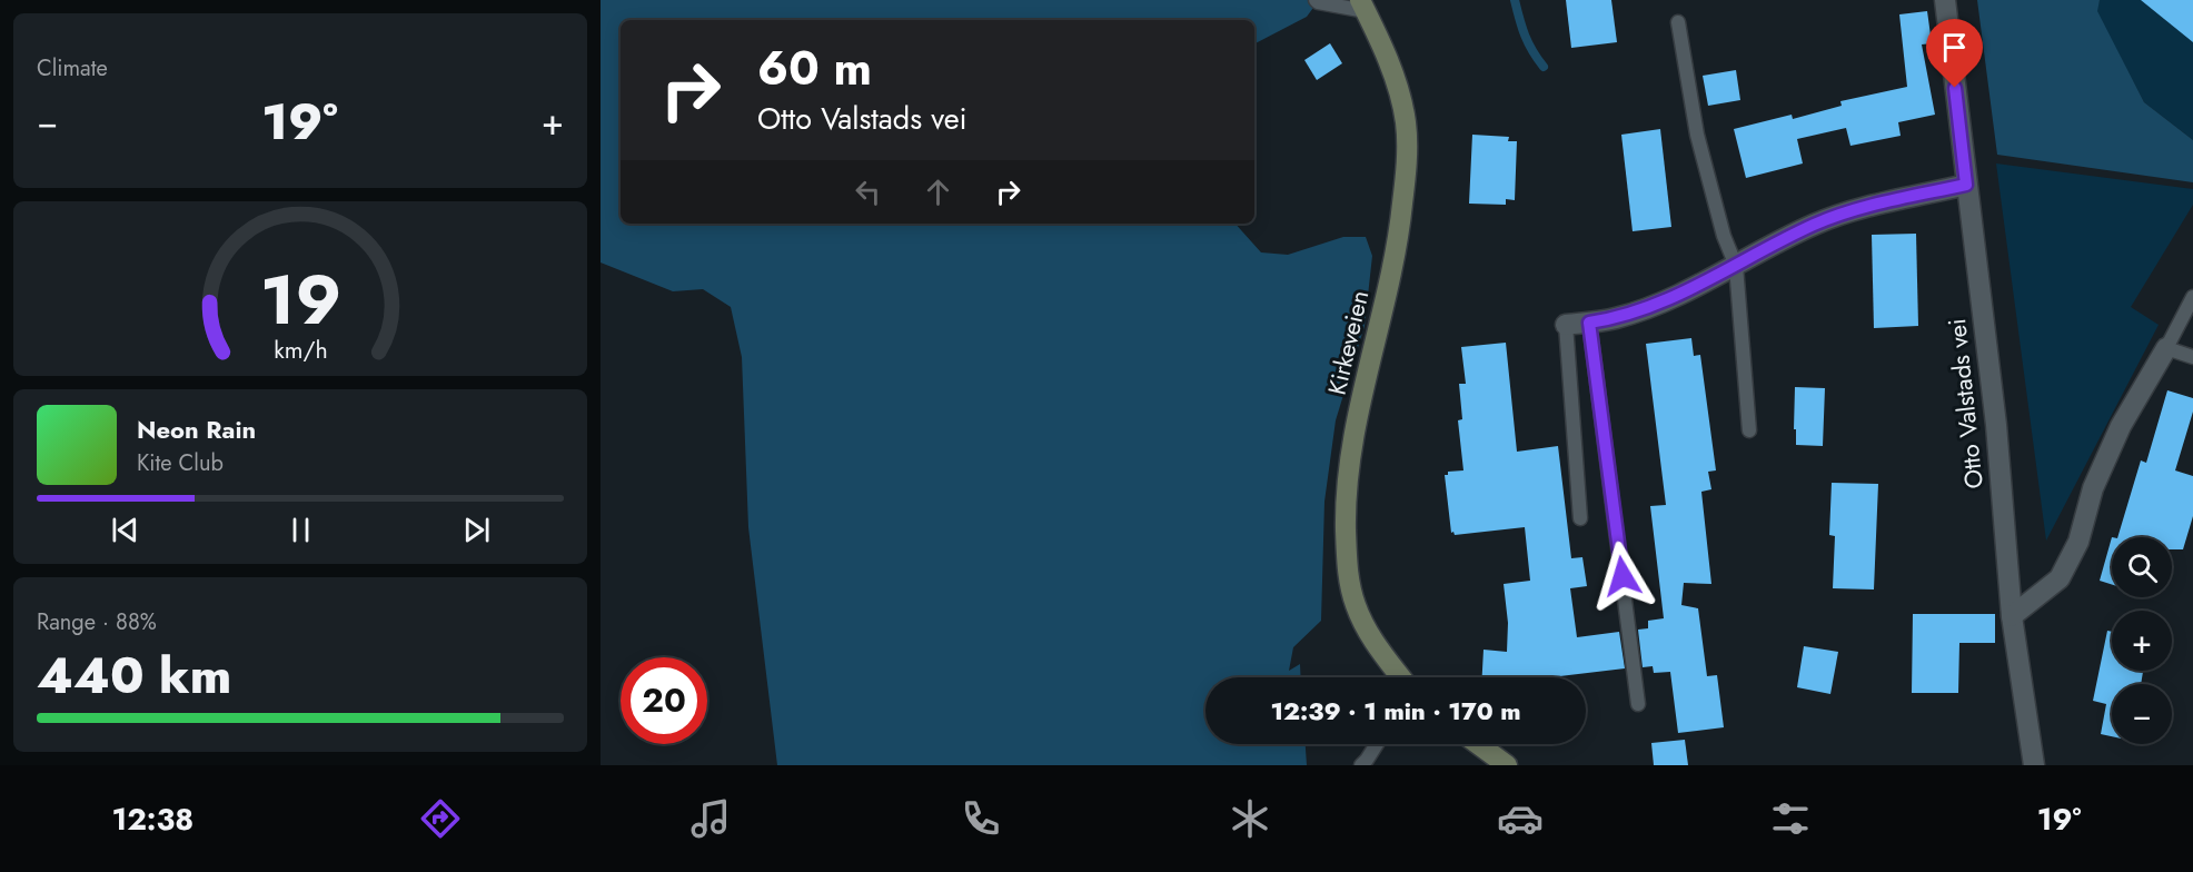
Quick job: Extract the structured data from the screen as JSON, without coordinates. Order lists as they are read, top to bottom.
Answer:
{
  "streets": {
    "main road": ["Kirkeveien"],
    "street": ["Otto Valstads vei"]
  },
  "page": {
    "tile": [
      "Climate",
      ["Range · 88%", "440 km"]
    ],
    "turn": ["60 m", "Otto Valstads vei"],
    "heat": ["−", "19°", "+"],
    "song": ["Neon Rain", "Kite Club"],
    "map_buttons": ["+", "−"],
    "limit": "20",
    "trip": "12:39 · 1 min · 170 m",
    "tabs": ["12:38", "19°"],
    "gauge": ["19", "km/h"]
  }
}
